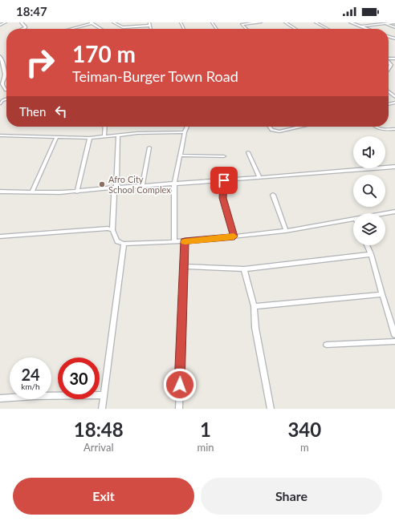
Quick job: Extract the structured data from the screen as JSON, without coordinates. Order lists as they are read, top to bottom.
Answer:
{
  "places": ["Afro City School Complex"],
  "page": {
    "status": "18:47",
    "turn": ["170 m", "Teiman-Burger Town Road"],
    "then": "Then",
    "speed": "24 km/h",
    "limit": "30",
    "eta": [
      "18:48",
      "Arrival",
      "1",
      "min",
      "340",
      "m"
    ],
    "buttons": ["Exit", "Share"]
  }
}
